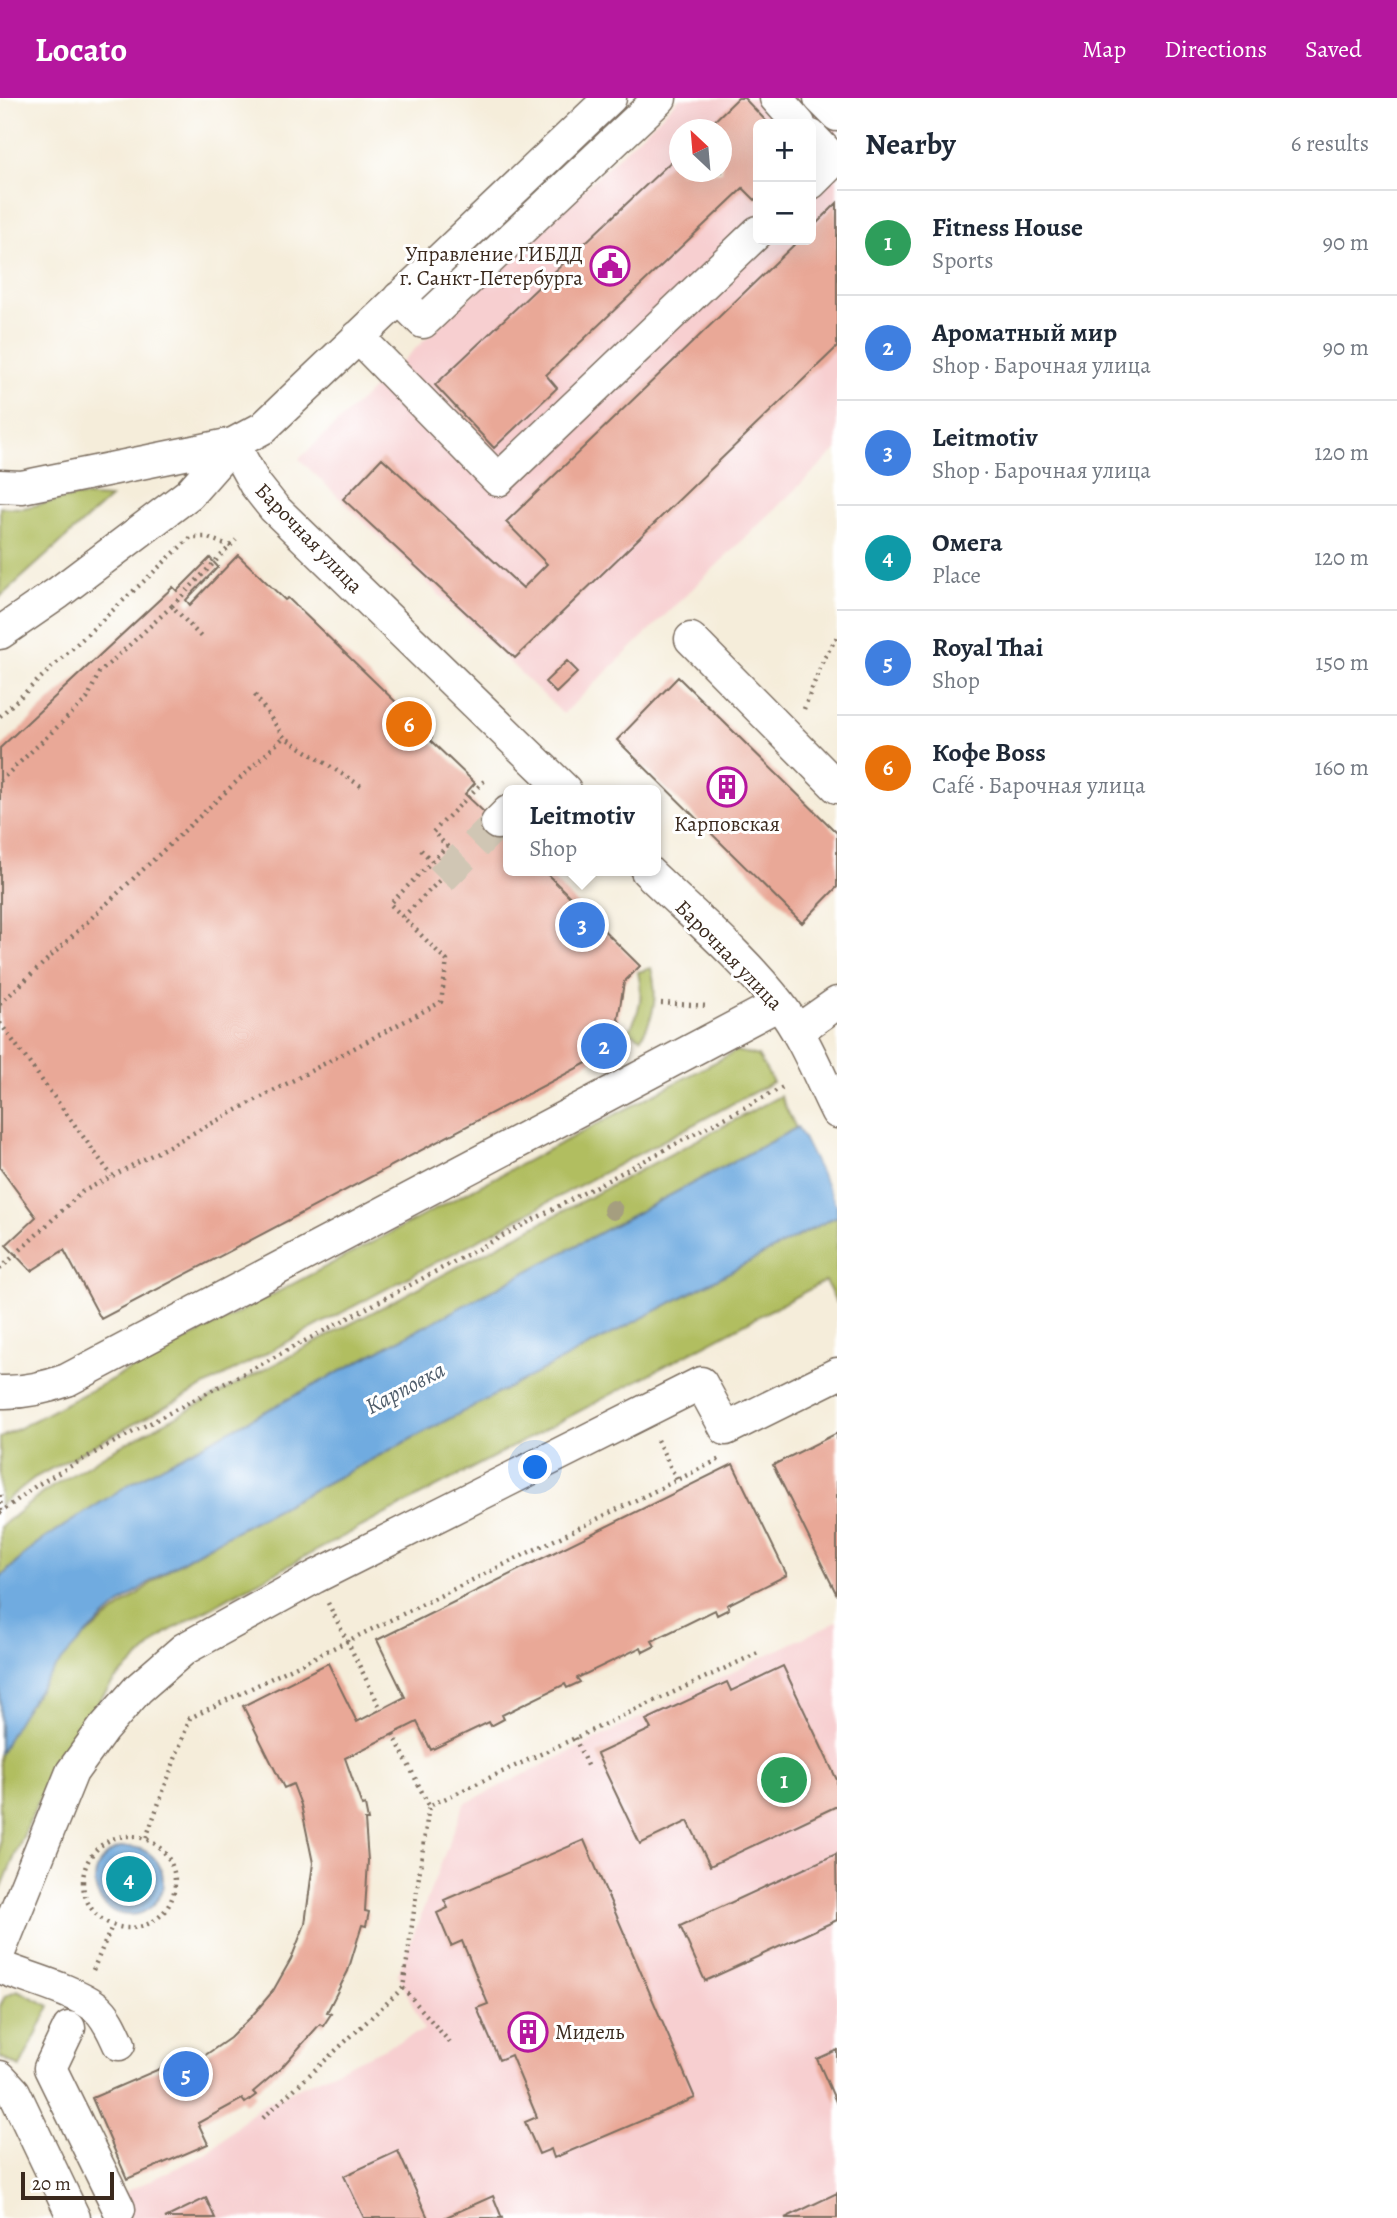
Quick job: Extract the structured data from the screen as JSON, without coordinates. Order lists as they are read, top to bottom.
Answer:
{
  "streets": {
    "street": ["Барочная улица"]
  },
  "water": ["Карповка"],
  "places": {
    "public building": ["Управление ГИБДД г. Санкт-Петербурга"],
    "building": ["Карповская", "Мидель"]
  },
  "scale_bar": "20 m",
  "north": "top left",
  "page": {
    "header": "Locato",
    "nav": ["Map", "Directions", "Saved"],
    "heading": ["Nearby", "6 results"],
    "map_buttons": ["+", "−"],
    "list": [
      {
        "mark": "1",
        "name": "Fitness House",
        "note": "Sports",
        "value": "90 m"
      },
      {
        "mark": "2",
        "name": "Ароматный мир",
        "note": "Shop · Барочная улица",
        "value": "90 m"
      },
      {
        "mark": "3",
        "name": "Leitmotiv",
        "note": "Shop · Барочная улица",
        "value": "120 m"
      },
      {
        "mark": "4",
        "name": "Омега",
        "note": "Place",
        "value": "120 m"
      },
      {
        "mark": "5",
        "name": "Royal Thai",
        "note": "Shop",
        "value": "150 m"
      },
      {
        "mark": "6",
        "name": "Кофе Boss",
        "note": "Café · Барочная улица",
        "value": "160 m"
      }
    ],
    "pins": [
      "6",
      "3",
      "2",
      "1",
      "4",
      "5"
    ],
    "popup": ["Leitmotiv", "Shop"],
    "scale": "20 m"
  }
}
